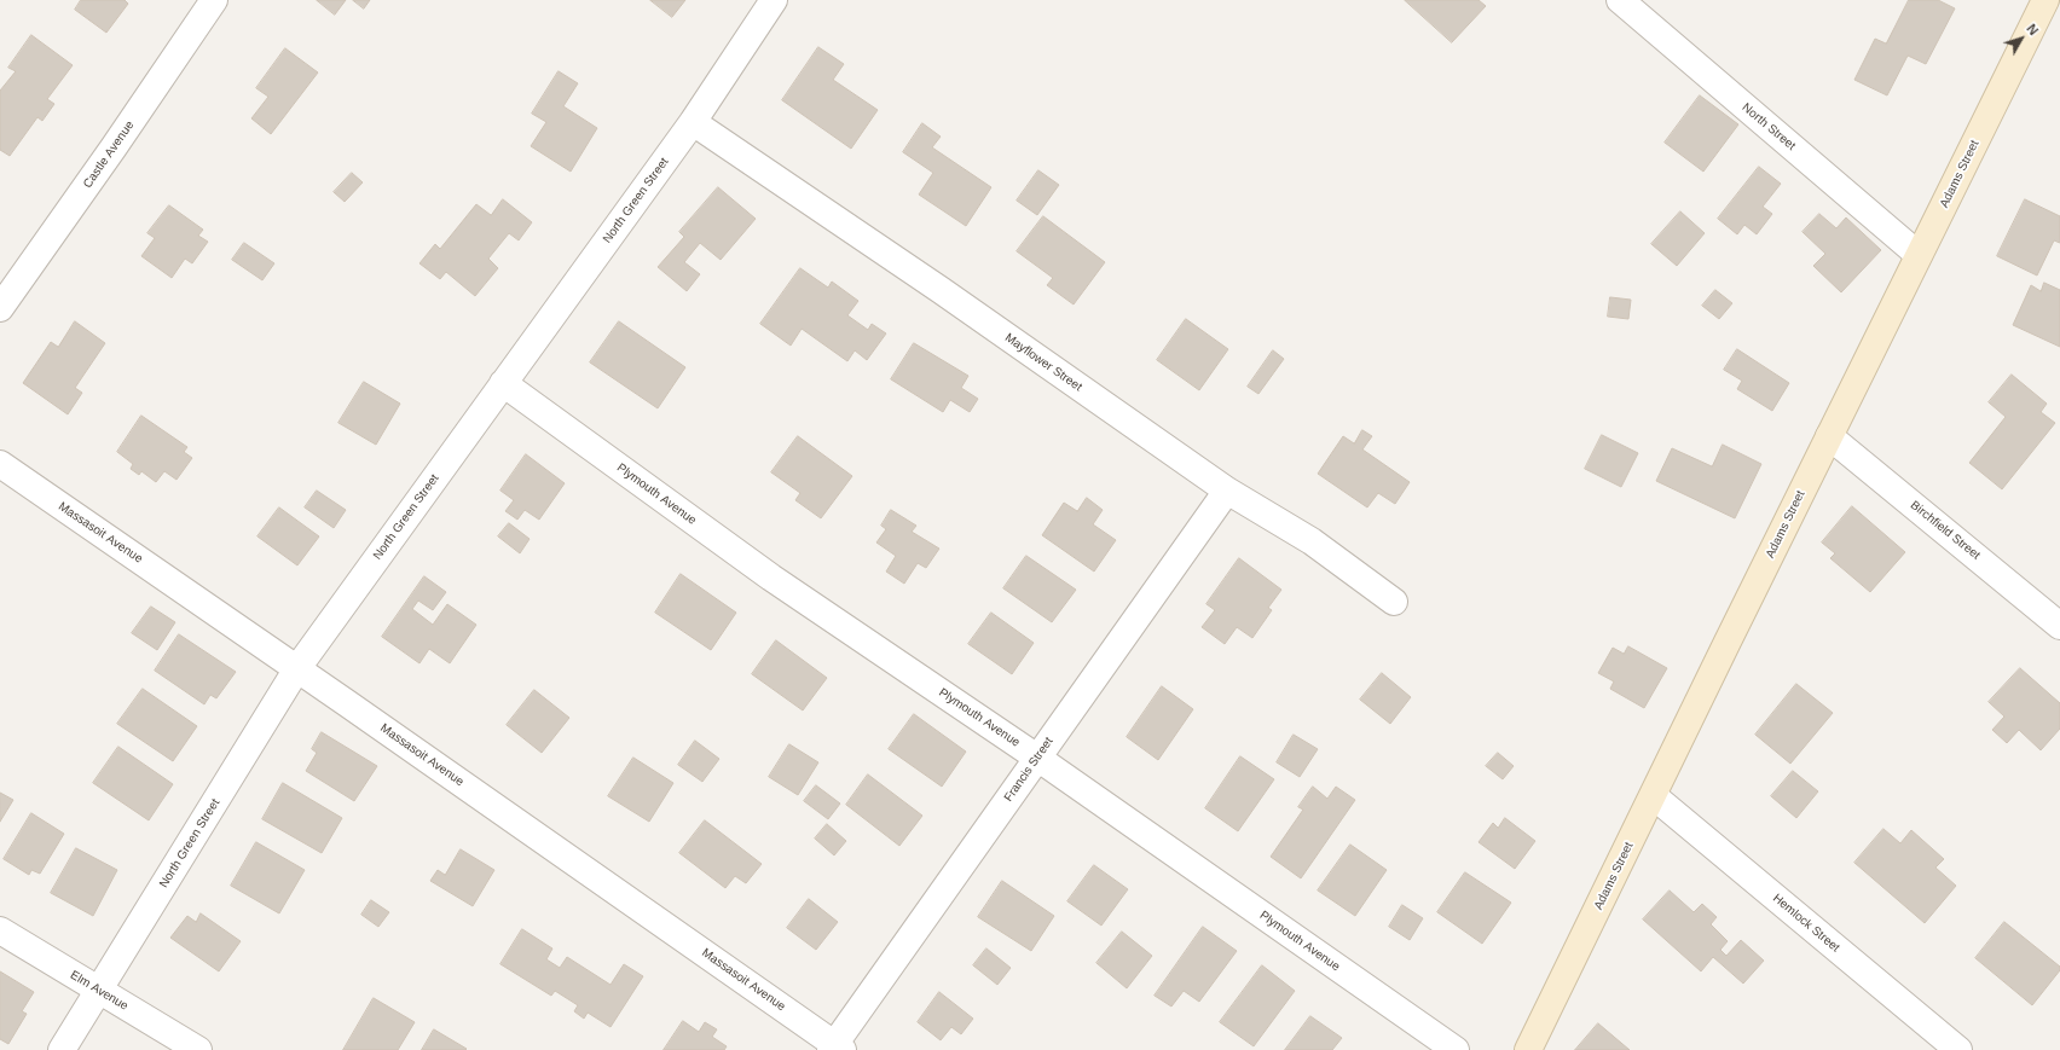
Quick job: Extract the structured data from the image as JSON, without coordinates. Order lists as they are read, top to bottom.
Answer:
{
  "streets": {
    "main road": ["Adams Street"],
    "street": [
      "North Street",
      "Castle Avenue",
      "North Green Street",
      "Mayflower Street",
      "Plymouth Avenue",
      "Birchfield Street",
      "Massasoit Avenue",
      "Francis Street",
      "Hemlock Street",
      "Elm Avenue"
    ]
  },
  "crossings": [
    ["North Street", "Adams Street"],
    ["Adams Street", "Birchfield Street"],
    ["Adams Street", "Hemlock Street"],
    ["North Green Street", "Mayflower Street"],
    ["North Green Street", "Plymouth Avenue"],
    ["North Green Street", "Massasoit Avenue"],
    ["North Green Street", "Elm Avenue"],
    ["Mayflower Street", "Francis Street"],
    ["Plymouth Avenue", "Francis Street"],
    ["Massasoit Avenue", "Francis Street"]
  ],
  "north": "top right"
}
